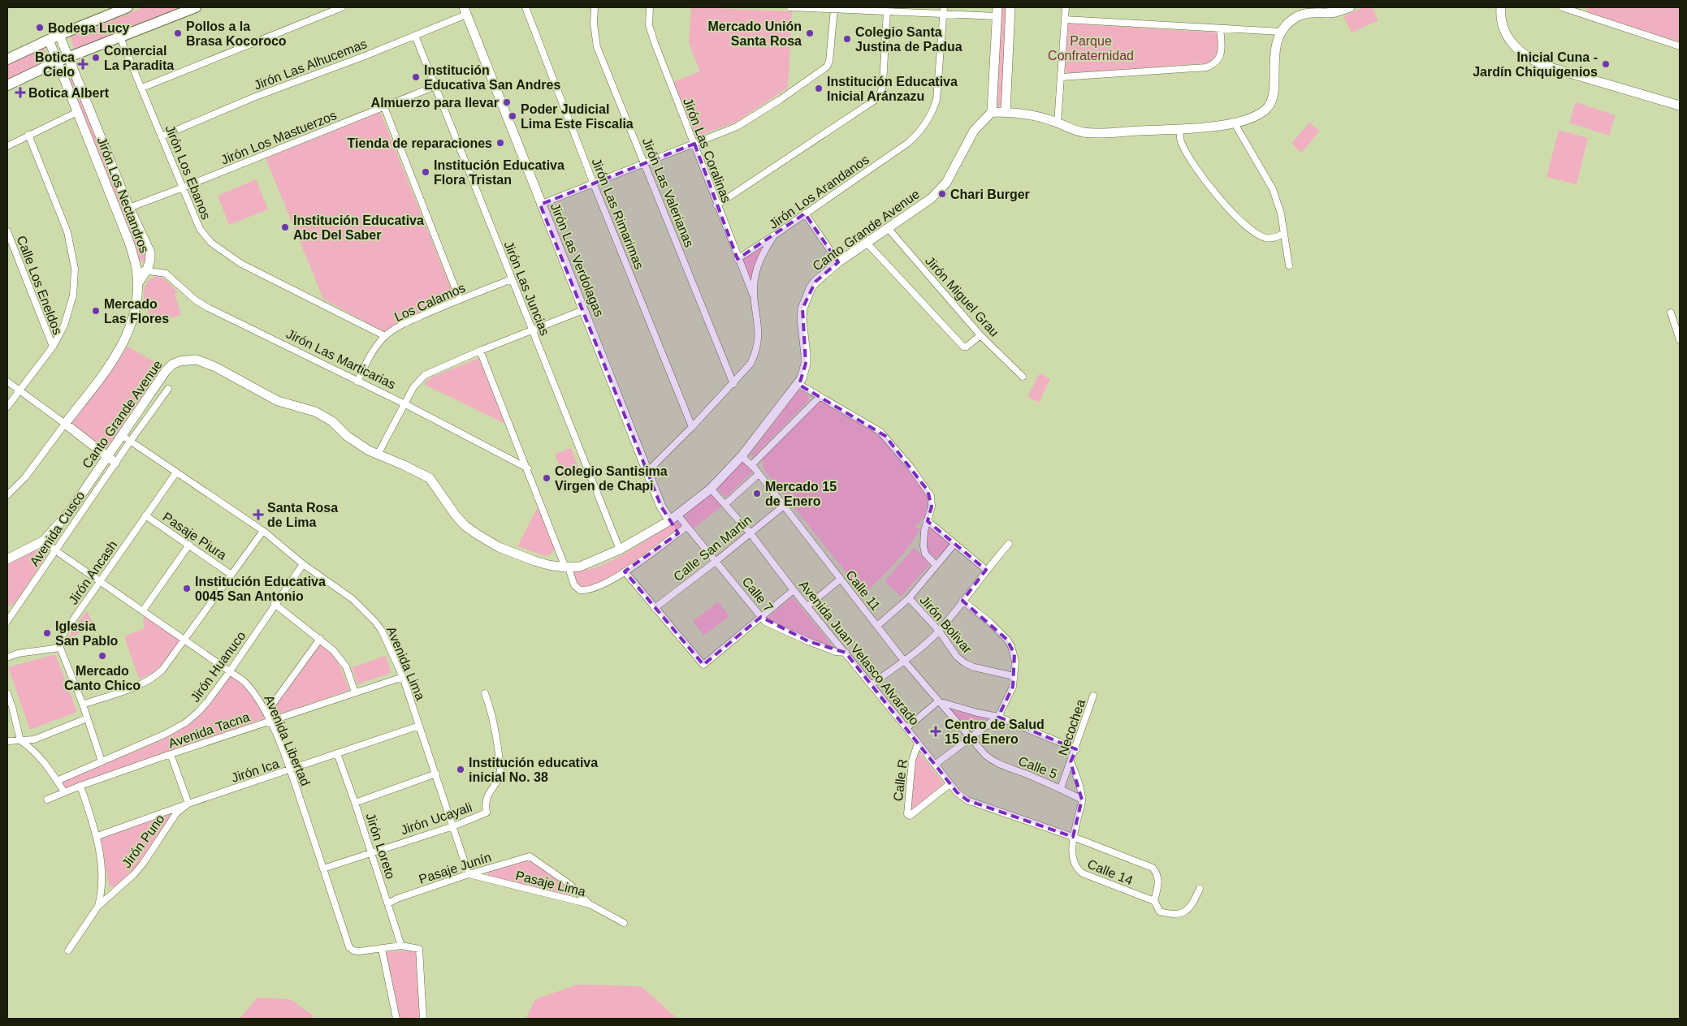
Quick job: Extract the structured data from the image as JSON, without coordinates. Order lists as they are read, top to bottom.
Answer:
{
  "streets": {
    "street": [
      "Jirón Las Alhucemas",
      "Jirón Los Mastuerzos",
      "Jirón Las Coralinas",
      "Jirón Los Ebanos",
      "Jirón Los Arandanos",
      "Jirón Las Valerianas",
      "Jirón Los Nectandros",
      "Jirón Las Rimarimas",
      "Canto Grande Avenue",
      "Jirón Las Verdolagas",
      "Calle Los Eneldos",
      "Jirón Las Juncias",
      "Jirón Miguel Grau",
      "Los Calamos",
      "Jirón Las Marticarias",
      "Avenida Cusco",
      "Pasaje Piura",
      "Calle San Martin",
      "Jirón Ancash",
      "Calle 11",
      "Calle 7",
      "Jirón Bolivar",
      "Avenida Juan Velasco Alvarado",
      "Avenida Lima",
      "Jirón Huanuco",
      "Necochea",
      "Avenida Tacna",
      "Avenida Libertad",
      "Calle 5",
      "Jirón Ica",
      "Calle R",
      "Jirón Ucayali",
      "Jirón Puno",
      "Jirón Loreto",
      "Pasaje Junín",
      "Calle 14",
      "Pasaje Lima"
    ]
  },
  "crossings": [
    ["Jirón Las Alhucemas", "Jirón Los Ebanos"],
    ["Jirón Las Alhucemas", "Jirón Las Verdolagas"],
    ["Jirón Las Alhucemas", "Jirón Las Juncias"],
    ["Jirón Los Mastuerzos", "Jirón Los Ebanos"],
    ["Jirón Los Mastuerzos", "Jirón Las Juncias"],
    ["Jirón Las Coralinas", "Jirón Los Arandanos"],
    ["Jirón Los Ebanos", "Los Calamos"],
    ["Jirón Los Arandanos", "Jirón Las Valerianas"],
    ["Jirón Los Arandanos", "Jirón Las Rimarimas"],
    ["Jirón Los Arandanos", "Jirón Las Verdolagas"],
    ["Jirón Los Nectandros", "Jirón Las Marticarias"],
    ["Canto Grande Avenue", "Jirón Las Verdolagas"],
    ["Canto Grande Avenue", "Jirón Las Juncias"],
    ["Canto Grande Avenue", "Jirón Miguel Grau"],
    ["Canto Grande Avenue", "Avenida Cusco"],
    ["Canto Grande Avenue", "Calle 11"],
    ["Canto Grande Avenue", "Calle 7"],
    ["Canto Grande Avenue", "Avenida Juan Velasco Alvarado"],
    ["Canto Grande Avenue", "Avenida Lima"],
    ["Canto Grande Avenue", "Avenida Libertad"],
    ["Jirón Las Verdolagas", "Calle 7"],
    ["Jirón Las Juncias", "Los Calamos"],
    ["Los Calamos", "Jirón Las Marticarias"],
    ["Avenida Cusco", "Avenida Lima"],
    ["Avenida Cusco", "Avenida Libertad"],
    ["Pasaje Piura", "Jirón Ancash"],
    ["Calle San Martin", "Calle 11"],
    ["Calle San Martin", "Calle 7"],
    ["Calle San Martin", "Avenida Juan Velasco Alvarado"],
    ["Jirón Ancash", "Avenida Lima"],
    ["Jirón Ancash", "Avenida Libertad"],
    ["Calle 11", "Calle 5"],
    ["Calle 7", "Avenida Juan Velasco Alvarado"],
    ["Avenida Juan Velasco Alvarado", "Calle R"],
    ["Avenida Juan Velasco Alvarado", "Calle 14"],
    ["Avenida Lima", "Jirón Huanuco"],
    ["Avenida Lima", "Avenida Tacna"],
    ["Avenida Lima", "Jirón Ica"],
    ["Avenida Lima", "Jirón Ucayali"],
    ["Avenida Lima", "Pasaje Junín"],
    ["Avenida Lima", "Pasaje Lima"],
    ["Jirón Huanuco", "Avenida Libertad"],
    ["Necochea", "Calle 5"],
    ["Necochea", "Calle 14"],
    ["Avenida Tacna", "Avenida Libertad"],
    ["Avenida Libertad", "Jirón Ica"],
    ["Avenida Libertad", "Jirón Ucayali"],
    ["Calle 5", "Calle 14"],
    ["Jirón Ica", "Jirón Puno"],
    ["Jirón Ica", "Jirón Loreto"],
    ["Jirón Ucayali", "Jirón Loreto"],
    ["Jirón Loreto", "Pasaje Junín"],
    ["Pasaje Junín", "Pasaje Lima"]
  ],
  "parks": ["Parque Confraternidad"],
  "places": {
    "other": [
      "Bodega Lucy",
      "Pollos a la Brasa Kocoroco",
      "Mercado Unión Santa Rosa",
      "Colegio Santa Justina de Padua",
      "Comercial La Paradita",
      "Inicial Cuna - Jardín Chiquigenios",
      "Institución Educativa San Andres",
      "Institución Educativa Inicial Aránzazu",
      "Almuerzo para llevar",
      "Poder Judicial Lima Este Fiscalia",
      "Tienda de reparaciones",
      "Institución Educativa Flora Tristan",
      "Chari Burger",
      "Institución Educativa Abc Del Saber",
      "Mercado Las Flores",
      "Colegio Santisima Virgen de Chapi",
      "Mercado 15 de Enero",
      "Institución Educativa 0045 San Antonio",
      "Iglesia San Pablo",
      "Mercado Canto Chico",
      "Institución educativa inicial No. 38"
    ],
    "health": [
      "Botica Cielo",
      "Botica Albert",
      "Santa Rosa de Lima",
      "Centro de Salud 15 de Enero"
    ]
  }
}
